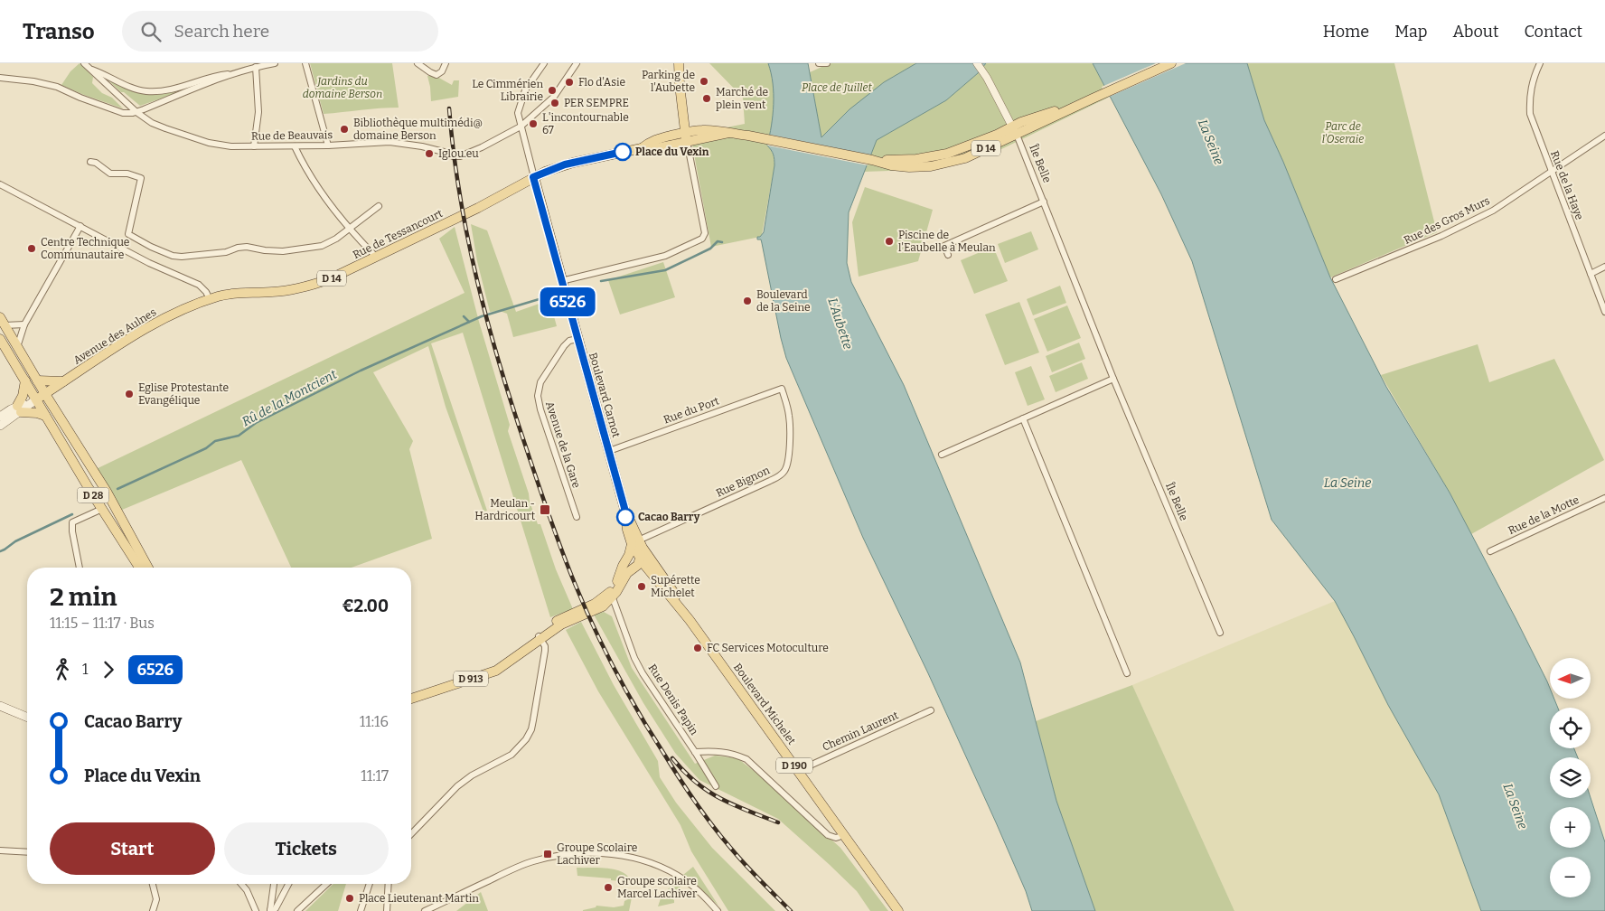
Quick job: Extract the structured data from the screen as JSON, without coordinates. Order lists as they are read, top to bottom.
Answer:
{
  "streets": {
    "main road": [
      "D 14",
      "Rue de Tessancourt",
      "Avenue des Aulnes",
      "Boulevard Carnot",
      "D 28",
      "D 913",
      "Boulevard Michelet",
      "D 190"
    ],
    "street": [
      "Rue de Beauvais",
      "Île Belle",
      "Rue de la Haye",
      "Rue des Gros Murs",
      "Rue du Port",
      "Avenue de la Gare",
      "Rue Bignon",
      "Rue de la Motte",
      "Rue Denis Papin",
      "Chemin Laurent"
    ]
  },
  "crossings": [
    ["Rue de Beauvais", "D 190"],
    ["D 14", "Île Belle"],
    ["D 14", "Rue de Tessancourt"],
    ["D 14", "D 190"],
    ["Rue de la Haye", "Rue des Gros Murs"],
    ["Rue de Tessancourt", "Avenue des Aulnes"],
    ["Rue de Tessancourt", "D 190"],
    ["Avenue des Aulnes", "D 28"],
    ["Boulevard Carnot", "Rue du Port"],
    ["Boulevard Carnot", "Avenue de la Gare"],
    ["Boulevard Carnot", "Rue Bignon"],
    ["Boulevard Carnot", "D 913"],
    ["Boulevard Carnot", "Boulevard Michelet"],
    ["Boulevard Carnot", "D 190"],
    ["Rue du Port", "Rue Bignon"],
    ["Rue Bignon", "D 913"],
    ["Rue Bignon", "Boulevard Michelet"],
    ["D 913", "Rue Denis Papin"],
    ["D 913", "Boulevard Michelet"],
    ["Rue Denis Papin", "Boulevard Michelet"],
    ["Boulevard Michelet", "Chemin Laurent"]
  ],
  "water": ["La Seine", "L'Aubette", "Rû de la Montcient"],
  "parks": ["Jardins du domaine Berson", "Place de Juillet", "Parc de l'Oseraie"],
  "places": {
    "other": [
      "Parking de l'Aubette",
      "Flo d'Asie",
      "Le Cimmérien Librairie",
      "Marché de plein vent",
      "PER SEMPRE",
      "L'incontournable 67",
      "Bibliothèque multimédi@ domaine Berson",
      "Place du Vexin",
      "Iglou.eu",
      "Piscine de l'Eaubelle à Meulan",
      "Centre Technique Communautaire",
      "Boulevard de la Seine",
      "Eglise Protestante Evangélique",
      "Cacao Barry",
      "Supérette Michelet",
      "FC Services Motoculture",
      "Groupe scolaire Marcel Lachiver",
      "Place Lieutenant Martin"
    ],
    "transit": ["Meulan - Hardricourt", "Groupe Scolaire Lachiver"]
  },
  "lines": ["bus line 6526"],
  "north": "left",
  "page": {
    "header": "Transo",
    "search": "Search here",
    "nav": [
      "Home",
      "Map",
      "About",
      "Contact"
    ],
    "on_map": "6526",
    "heading": ["2 min", "11:15 – 11:17 · Bus", "€2.00"],
    "legs": ["1", "6526"],
    "map_buttons": ["+", "−"],
    "list": [
      {
        "name": "Cacao Barry",
        "value": "11:16"
      },
      {
        "name": "Place du Vexin",
        "value": "11:17"
      }
    ],
    "buttons": ["Start", "Tickets"]
  }
}
